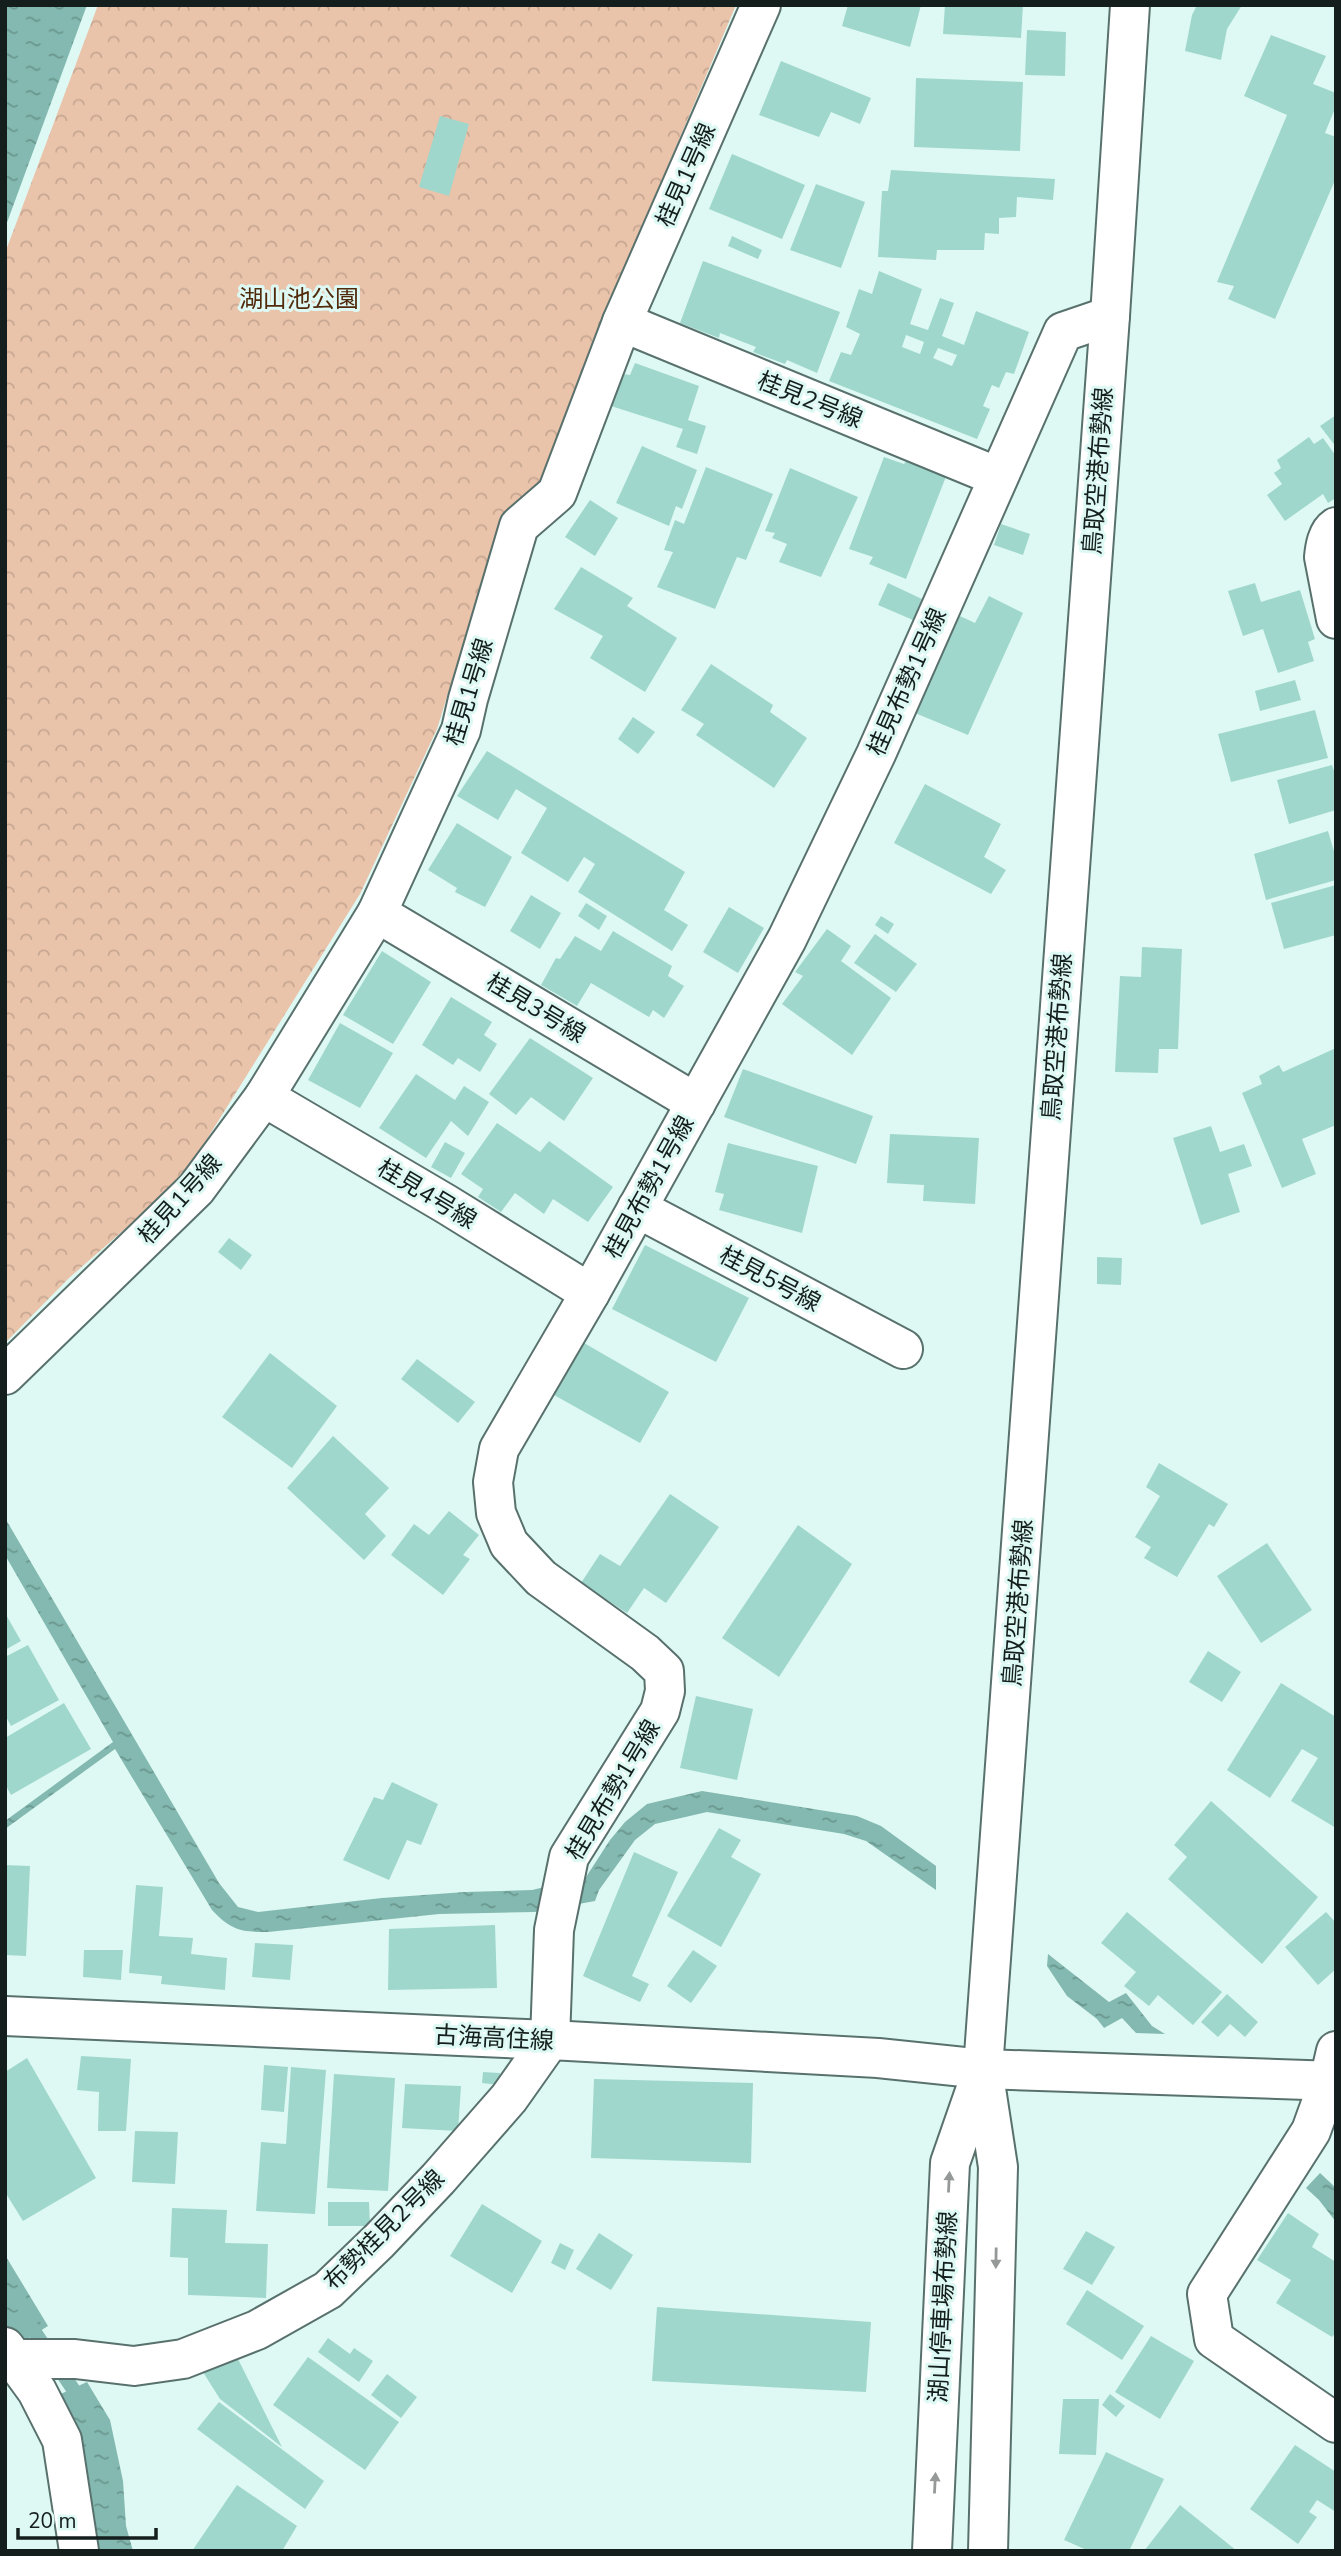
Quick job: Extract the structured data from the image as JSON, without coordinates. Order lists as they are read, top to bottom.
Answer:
{
  "streets": {
    "street": [
      "桂見1号線",
      "桂見2号線",
      "鳥取空港布勢線",
      "桂見布勢1号線",
      "桂見3号線",
      "桂見4号線",
      "桂見5号線",
      "古海高住線",
      "布勢桂見2号線",
      "湖山停車場布勢線"
    ]
  },
  "crossings": [
    ["桂見1号線", "桂見2号線"],
    ["桂見1号線", "桂見3号線"],
    ["桂見1号線", "桂見4号線"],
    ["桂見2号線", "桂見布勢1号線"],
    ["鳥取空港布勢線", "桂見布勢1号線"],
    ["鳥取空港布勢線", "古海高住線"],
    ["鳥取空港布勢線", "湖山停車場布勢線"],
    ["桂見布勢1号線", "桂見3号線"],
    ["桂見布勢1号線", "桂見4号線"],
    ["桂見布勢1号線", "桂見5号線"],
    ["桂見布勢1号線", "古海高住線"],
    ["桂見布勢1号線", "布勢桂見2号線"],
    ["古海高住線", "布勢桂見2号線"],
    ["古海高住線", "湖山停車場布勢線"]
  ],
  "parks": ["湖山池公園"],
  "scale_bar": "20 m"
}
